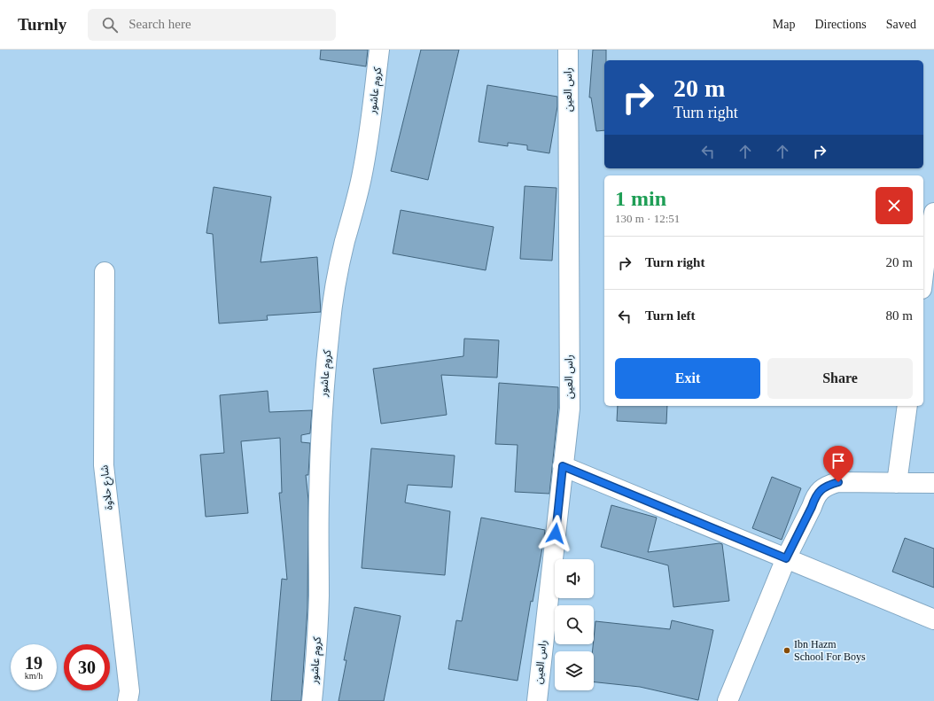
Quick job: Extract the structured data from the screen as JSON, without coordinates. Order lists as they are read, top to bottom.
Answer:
{
  "streets": {
    "street": ["راس العين", "كروم عاشور", "شارع حلاوة"]
  },
  "places": ["Ibn Hazm School For Boys"],
  "page": {
    "header": "Turnly",
    "search": "Search here",
    "nav": ["Map", "Directions", "Saved"],
    "turn": ["20 m", "Turn right"],
    "heading": ["1 min", "130 m · 12:51"],
    "list": [
      {
        "name": "Turn right",
        "value": "20 m"
      },
      {
        "name": "Turn left",
        "value": "80 m"
      }
    ],
    "buttons": ["Exit", "Share"],
    "speed": "19 km/h",
    "limit": "30"
  }
}
